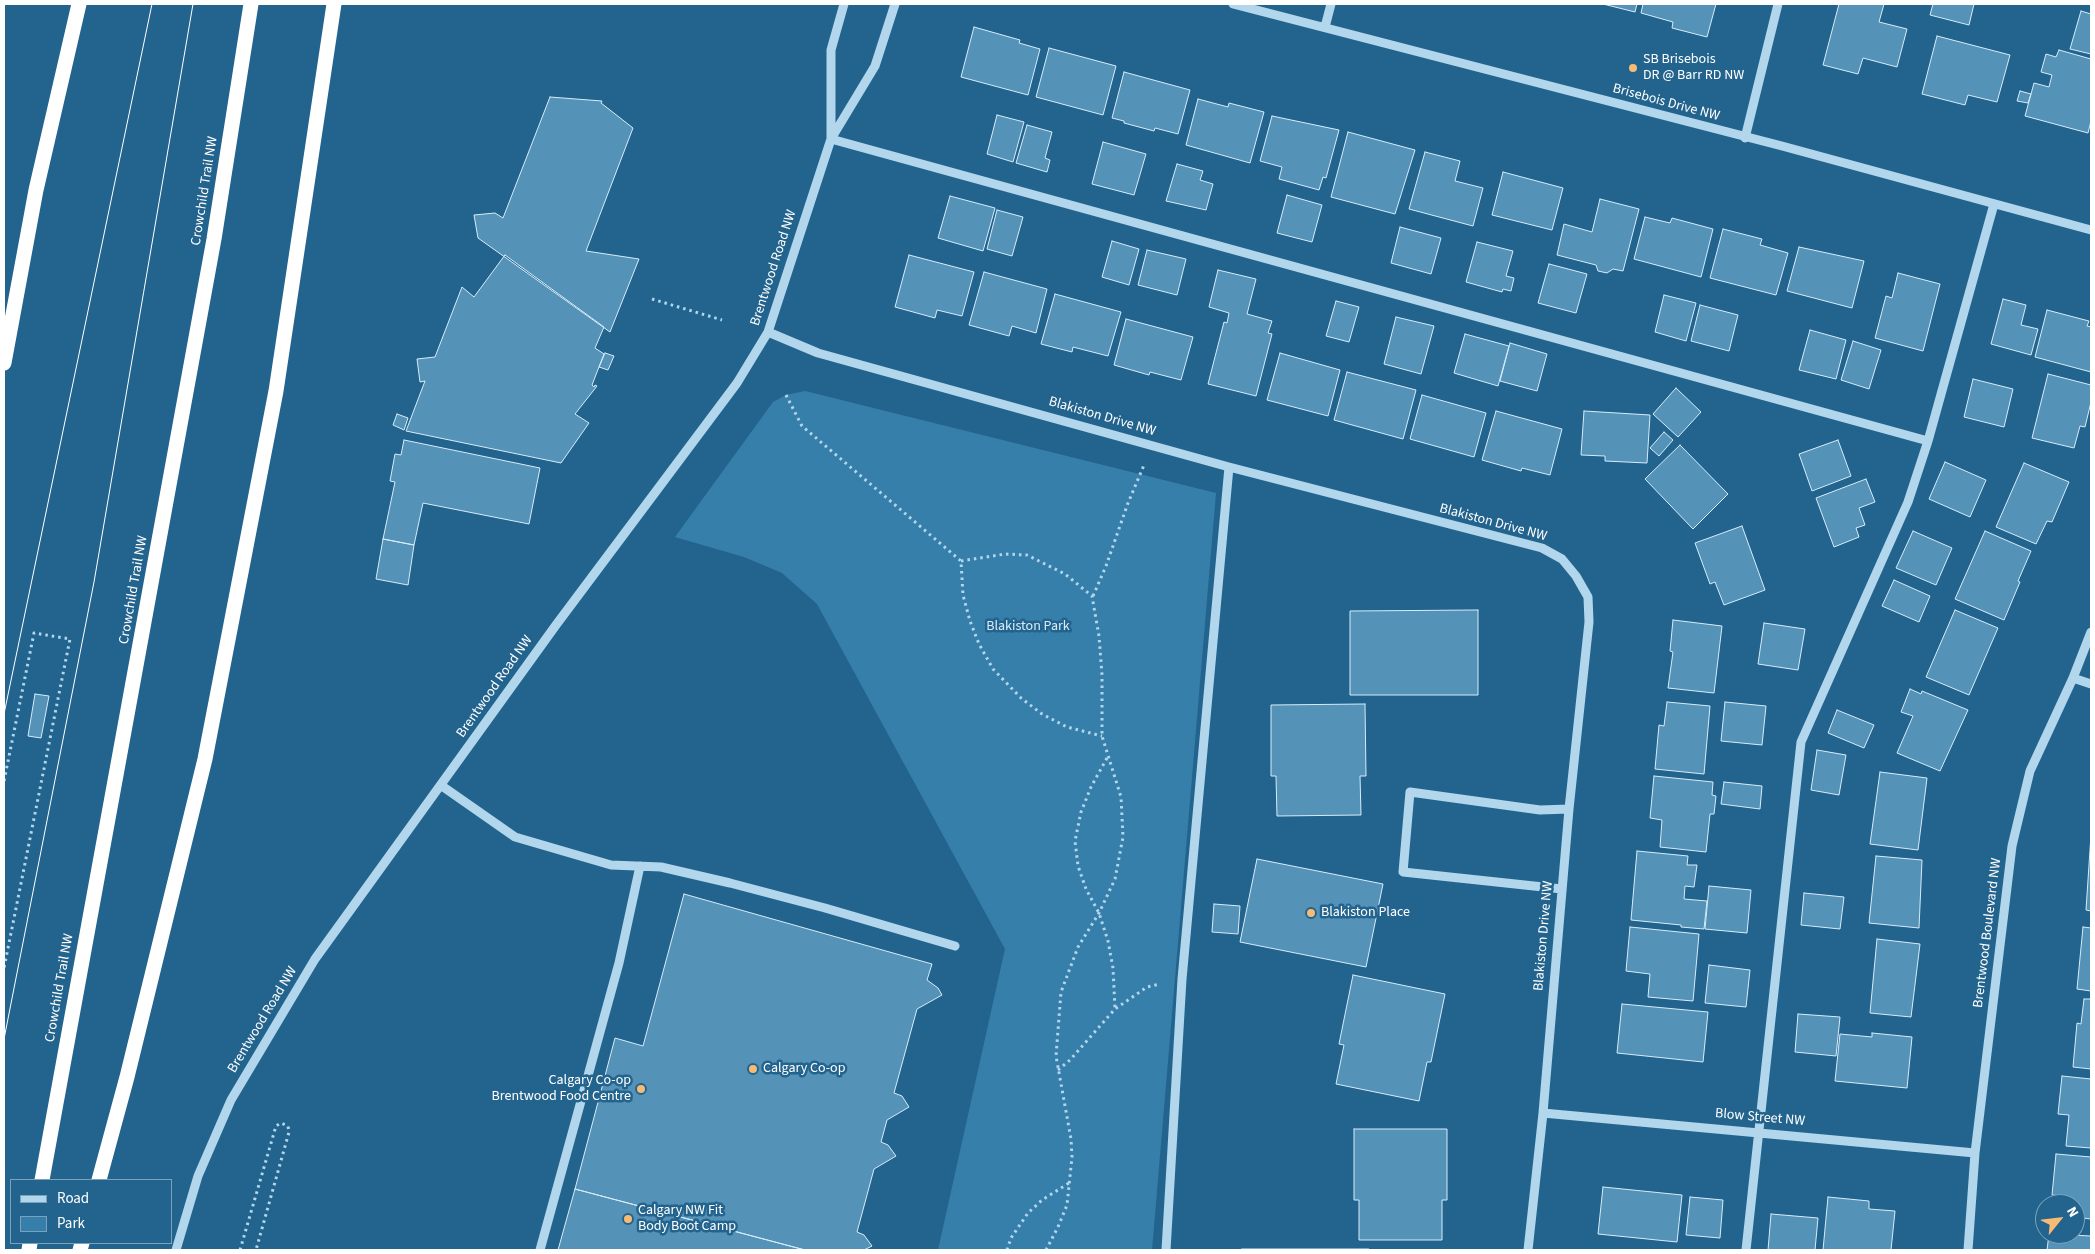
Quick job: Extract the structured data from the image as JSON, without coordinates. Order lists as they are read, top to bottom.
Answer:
{
  "streets": {
    "highway": ["Crowchild Trail NW"],
    "street": [
      "Brisebois Drive NW",
      "Brentwood Road NW",
      "Blakiston Drive NW",
      "Brentwood Boulevard NW",
      "Blow Street NW"
    ]
  },
  "crossings": [
    ["Brentwood Road NW", "Blakiston Drive NW"],
    ["Blakiston Drive NW", "Blow Street NW"],
    ["Brentwood Boulevard NW", "Blow Street NW"]
  ],
  "parks": ["Blakiston Park"],
  "places": [
    "SB Brisebois DR @ Barr RD NW",
    "Blakiston Place",
    "Calgary Co-op",
    "Calgary Co-op Brentwood Food Centre",
    "Calgary NW Fit Body Boot Camp"
  ],
  "legend": ["Road", "Park"],
  "north": "top right"
}
